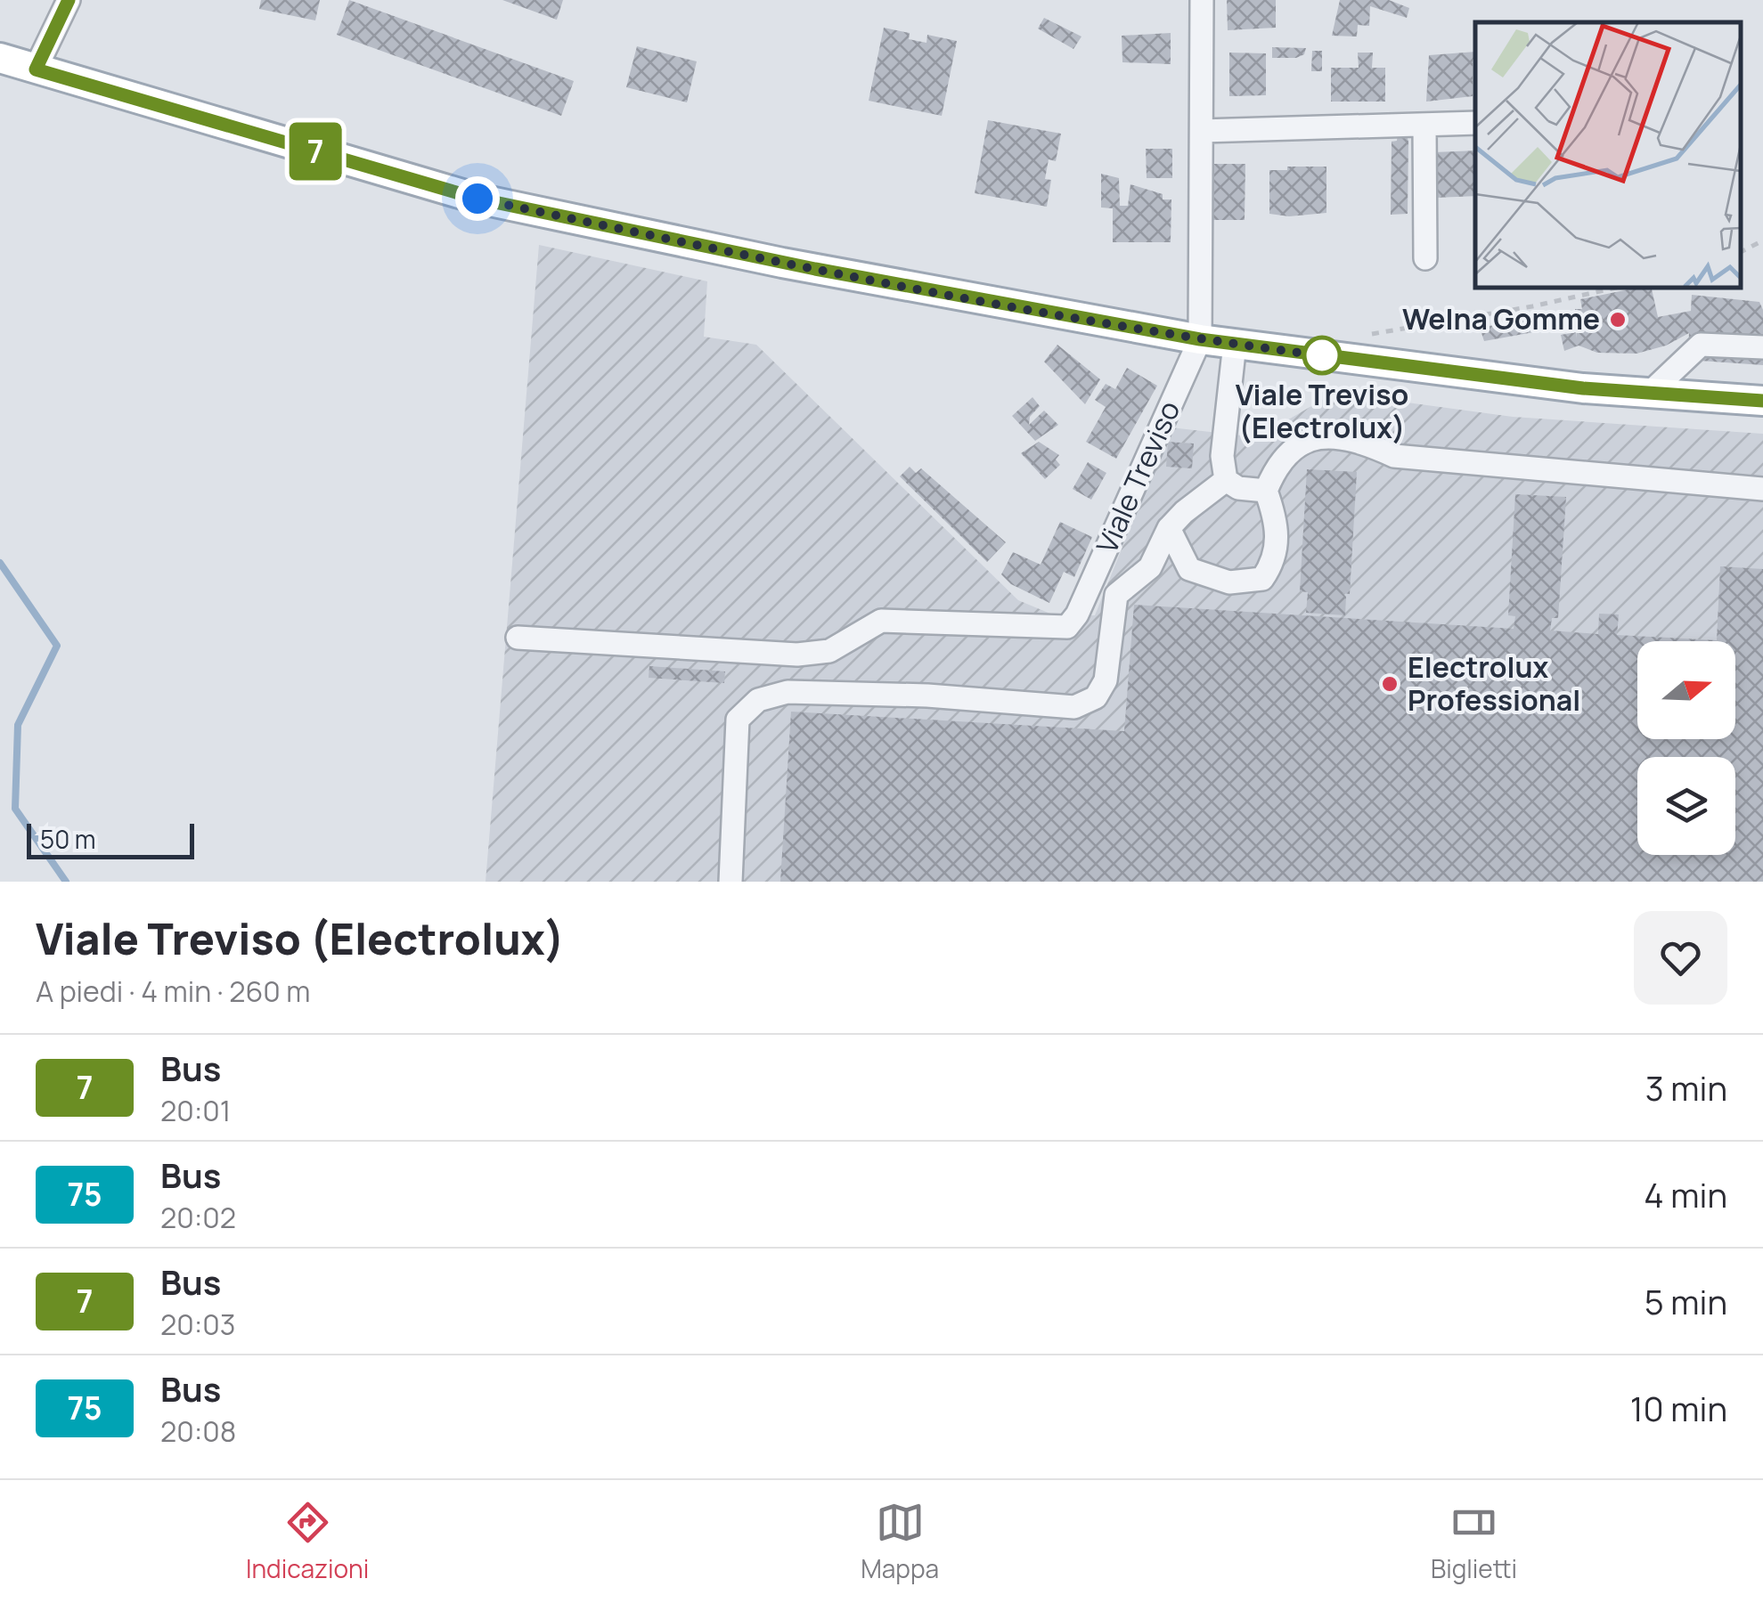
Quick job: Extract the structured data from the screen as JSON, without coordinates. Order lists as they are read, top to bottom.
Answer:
{
  "streets": {
    "street": ["Viale Treviso"]
  },
  "places": ["Welna Gomme", "Viale Treviso (Electrolux)", "Electrolux Professional"],
  "lines": ["bus line 7"],
  "scale_bar": "50 m",
  "north": "right",
  "page": {
    "on_map": "7",
    "scale": "50 m",
    "heading": ["Viale Treviso (Electrolux)", "A piedi · 4 min · 260 m"],
    "list": [
      {
        "mark": "7",
        "name": "Bus",
        "note": "20:01",
        "value": "3 min"
      },
      {
        "mark": "75",
        "name": "Bus",
        "note": "20:02",
        "value": "4 min"
      },
      {
        "mark": "7",
        "name": "Bus",
        "note": "20:03",
        "value": "5 min"
      },
      {
        "mark": "75",
        "name": "Bus",
        "note": "20:08",
        "value": "10 min"
      }
    ],
    "tabs": ["Indicazioni", "Mappa", "Biglietti"]
  }
}
